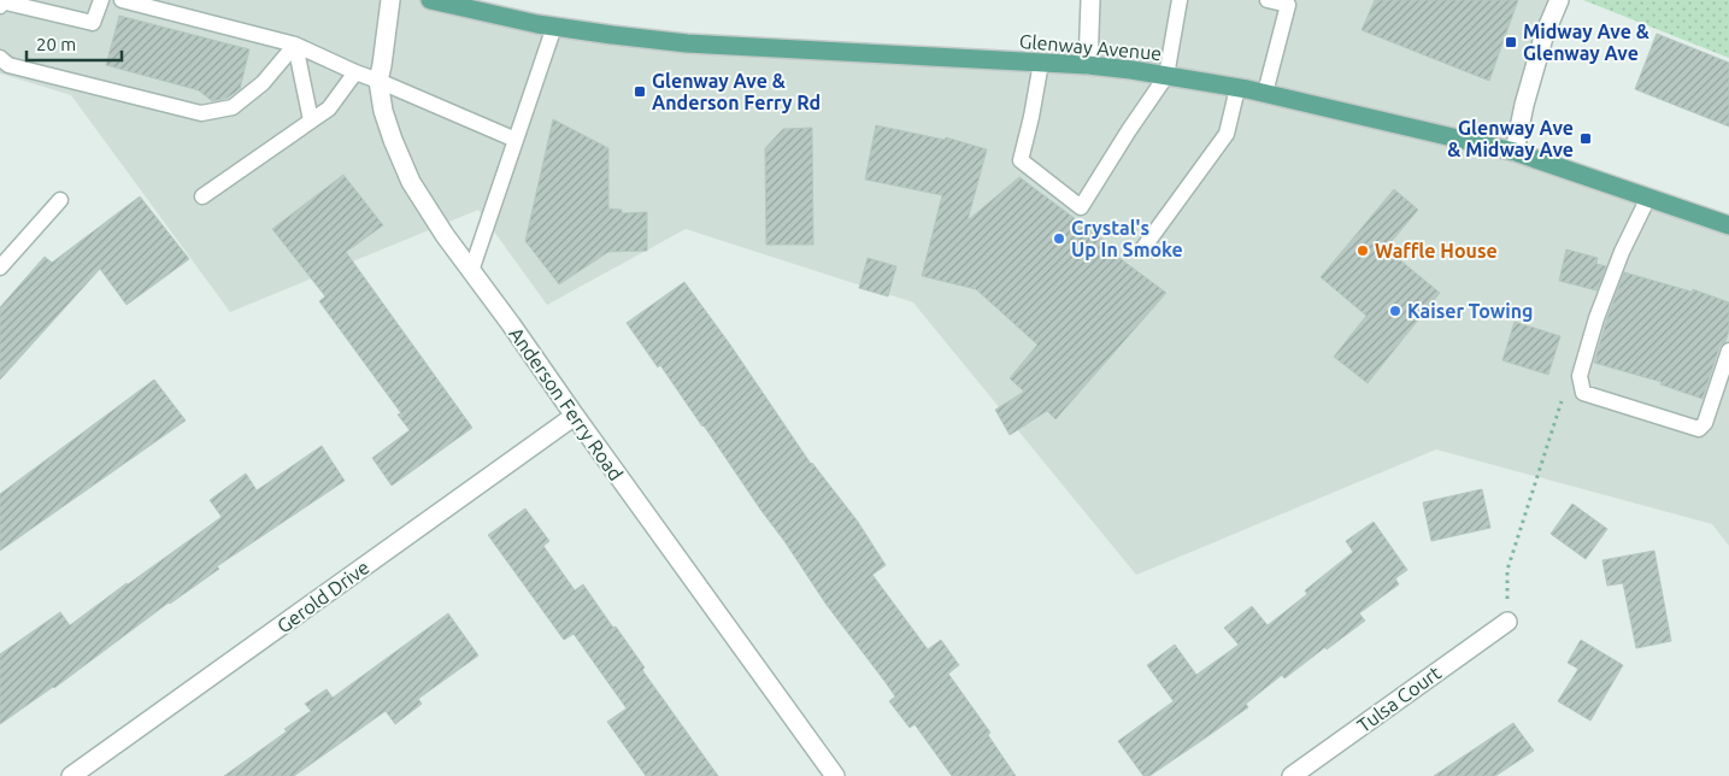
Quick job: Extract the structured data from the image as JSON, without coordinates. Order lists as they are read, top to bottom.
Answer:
{
  "streets": {
    "main road": ["Glenway Avenue"],
    "street": ["Anderson Ferry Road", "Gerold Drive", "Tulsa Court"]
  },
  "crossings": [
    ["Anderson Ferry Road", "Gerold Drive"]
  ],
  "places": {
    "transit": ["Midway Ave & Glenway Ave", "Glenway Ave & Anderson Ferry Rd", "Glenway Ave & Midway Ave"],
    "other": ["Crystal's Up In Smoke", "Waffle House", "Kaiser Towing"]
  },
  "scale_bar": "20 m"
}
